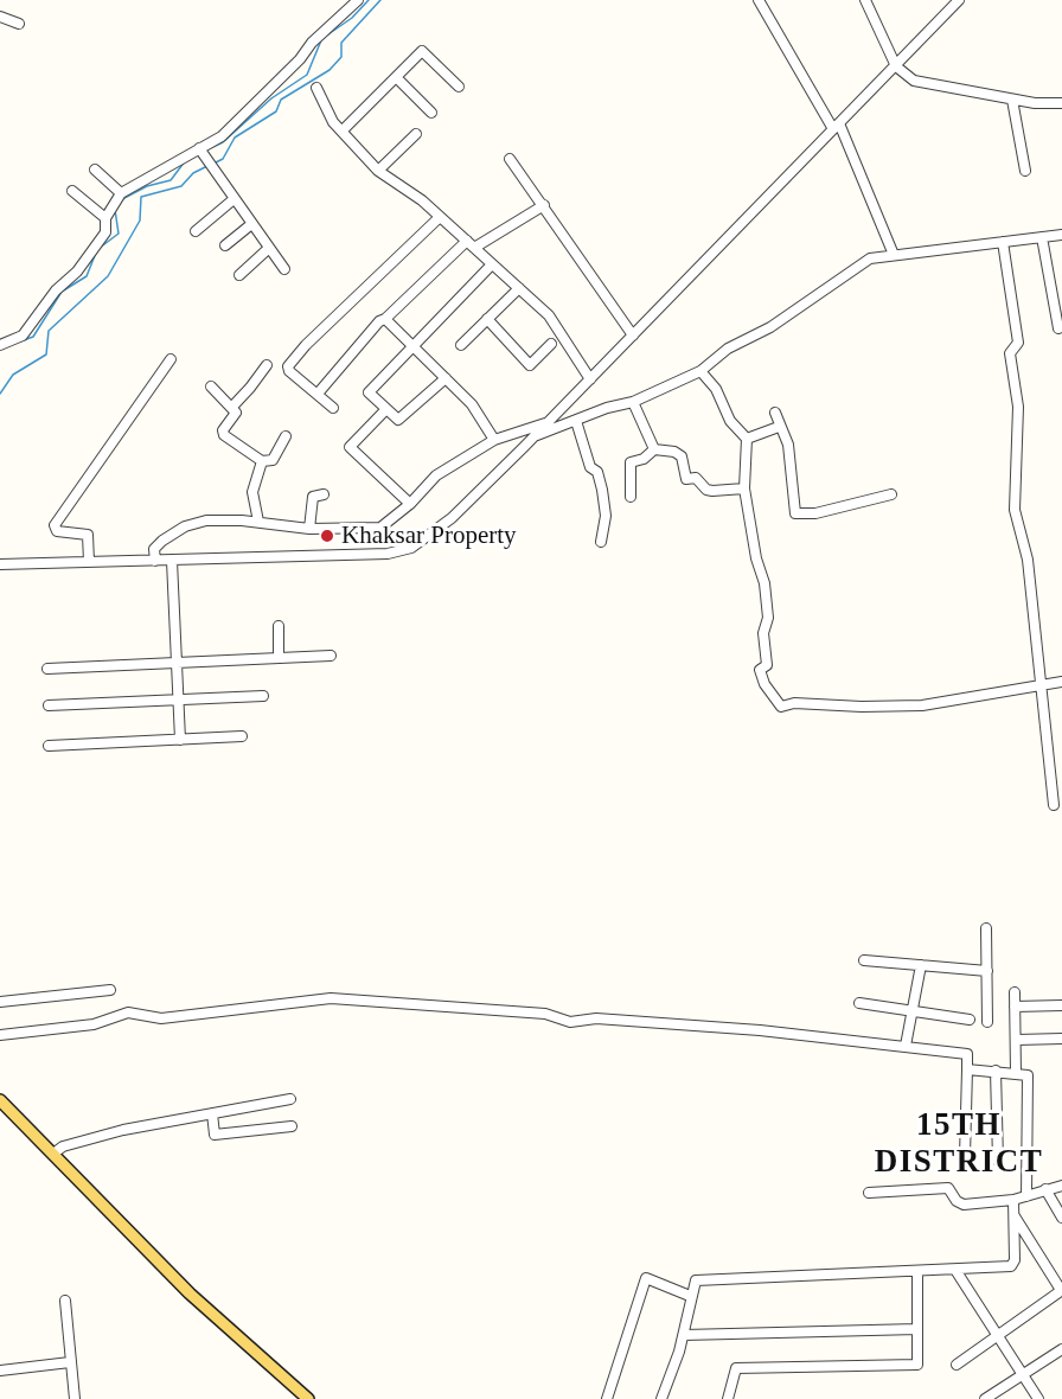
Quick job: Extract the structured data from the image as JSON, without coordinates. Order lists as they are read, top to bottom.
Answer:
{
  "districts": ["15TH DISTRICT"],
  "places": ["Khaksar Property"]
}
